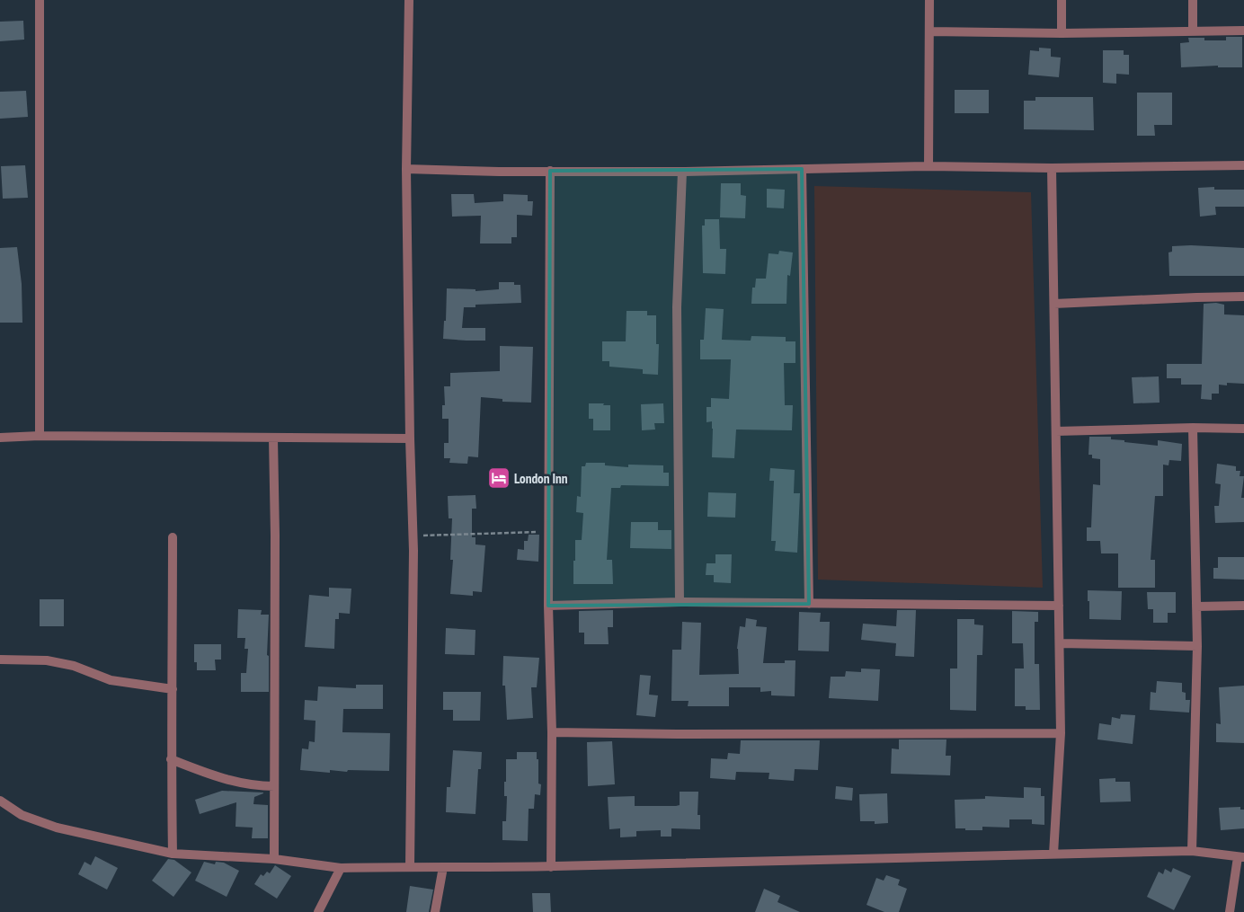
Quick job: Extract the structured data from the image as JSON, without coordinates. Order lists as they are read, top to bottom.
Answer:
{
  "places": {
    "hotel": ["London Inn"]
  }
}
